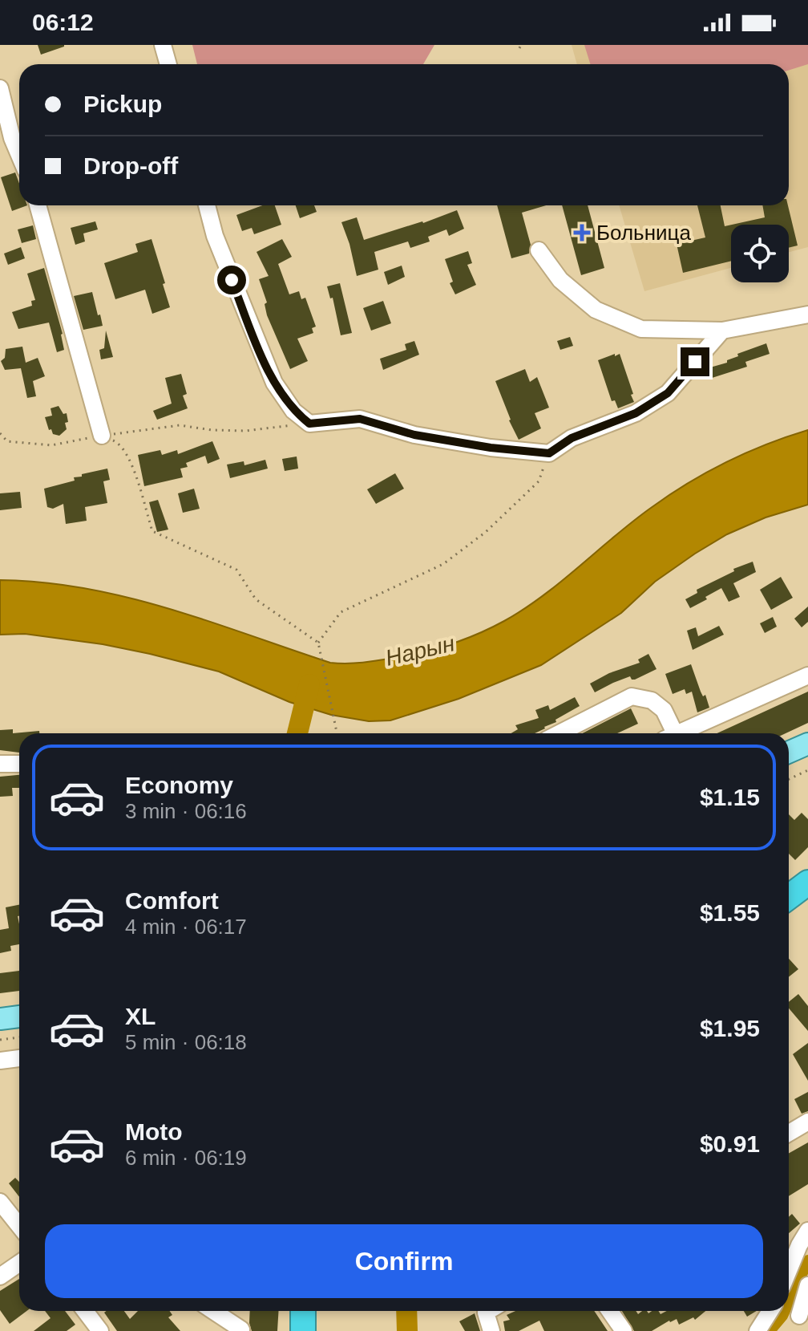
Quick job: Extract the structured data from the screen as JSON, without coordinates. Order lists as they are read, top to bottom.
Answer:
{
  "water": ["Нарын"],
  "places": {
    "health": ["Больница"]
  },
  "page": {
    "status": "06:12",
    "banner": ["Pickup", "Drop-off"],
    "list": [
      {
        "name": "Economy",
        "note": "3 min · 06:16",
        "value": "$1.15"
      },
      {
        "name": "Comfort",
        "note": "4 min · 06:17",
        "value": "$1.55"
      },
      {
        "name": "XL",
        "note": "5 min · 06:18",
        "value": "$1.95"
      },
      {
        "name": "Moto",
        "note": "6 min · 06:19",
        "value": "$0.91"
      }
    ],
    "buttons": "Confirm"
  }
}
